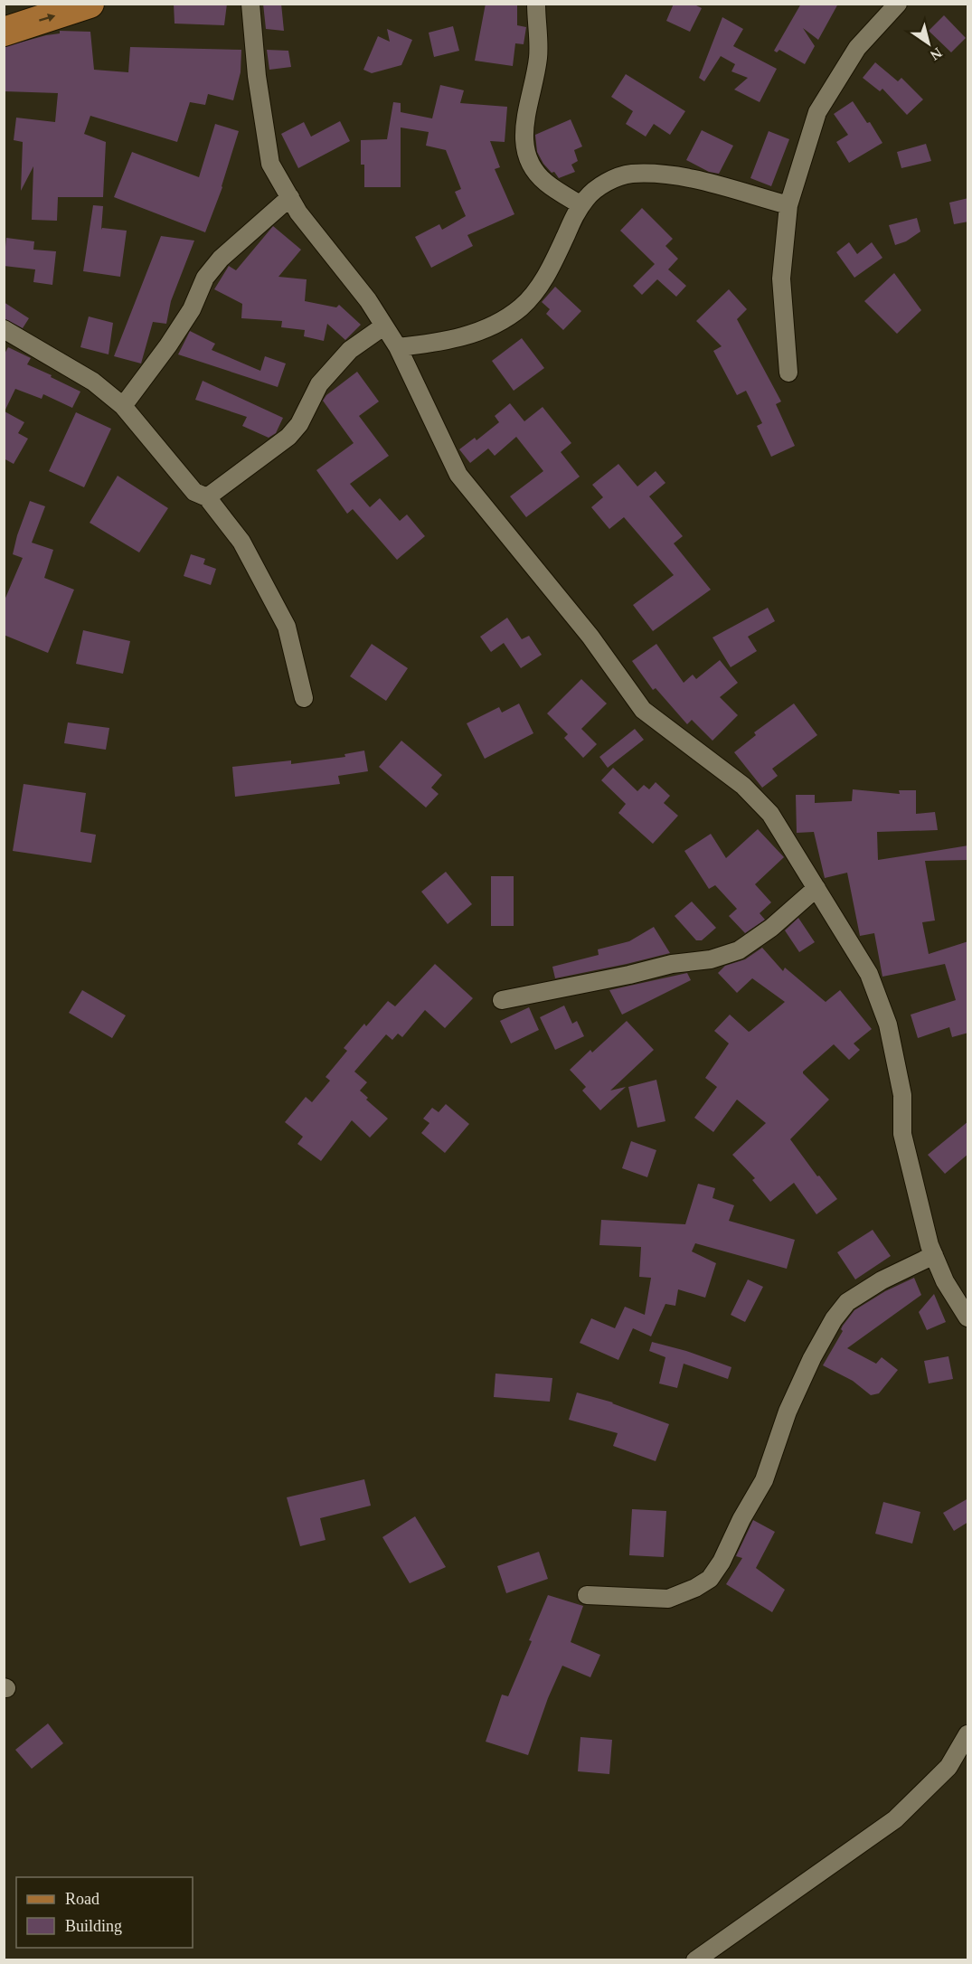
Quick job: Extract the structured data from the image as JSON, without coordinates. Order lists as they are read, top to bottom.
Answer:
{
  "legend": ["Road", "Building"],
  "north": "bottom right"
}
